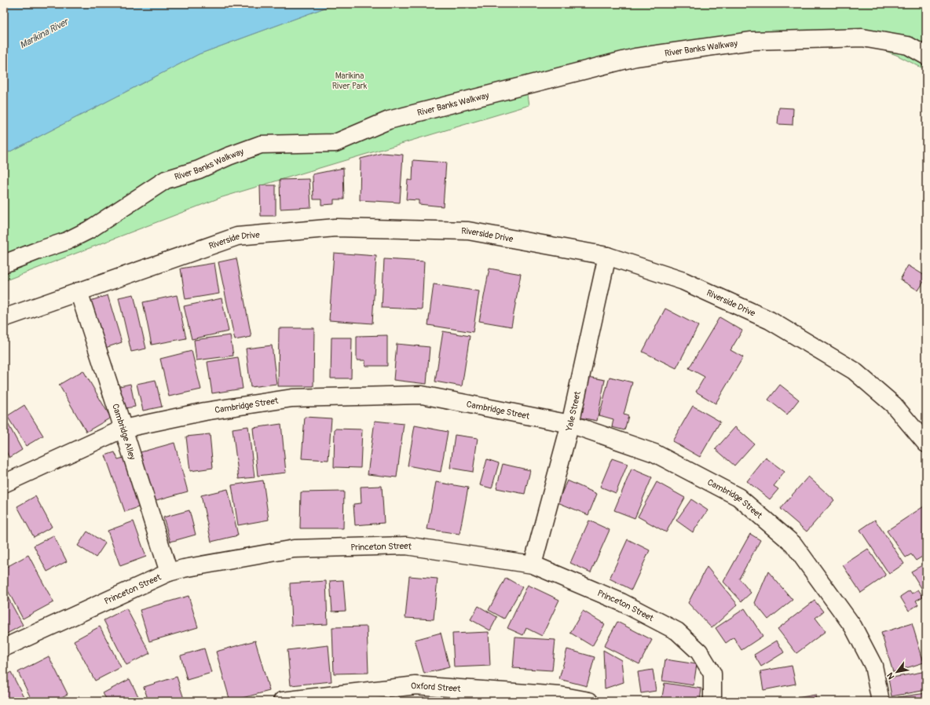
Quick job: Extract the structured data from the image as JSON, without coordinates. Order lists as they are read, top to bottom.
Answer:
{
  "streets": {
    "street": [
      "River Banks Walkway",
      "Riverside Drive",
      "Cambridge Street",
      "Yale Street",
      "Cambridge Alley",
      "Princeton Street",
      "Oxford Street"
    ]
  },
  "crossings": [
    ["Riverside Drive", "Yale Street"],
    ["Riverside Drive", "Cambridge Alley"],
    ["Cambridge Street", "Yale Street"],
    ["Cambridge Street", "Cambridge Alley"],
    ["Yale Street", "Princeton Street"],
    ["Cambridge Alley", "Princeton Street"]
  ],
  "water": ["Marikina River"],
  "parks": ["Marikina River Park"],
  "north": "bottom left"
}
